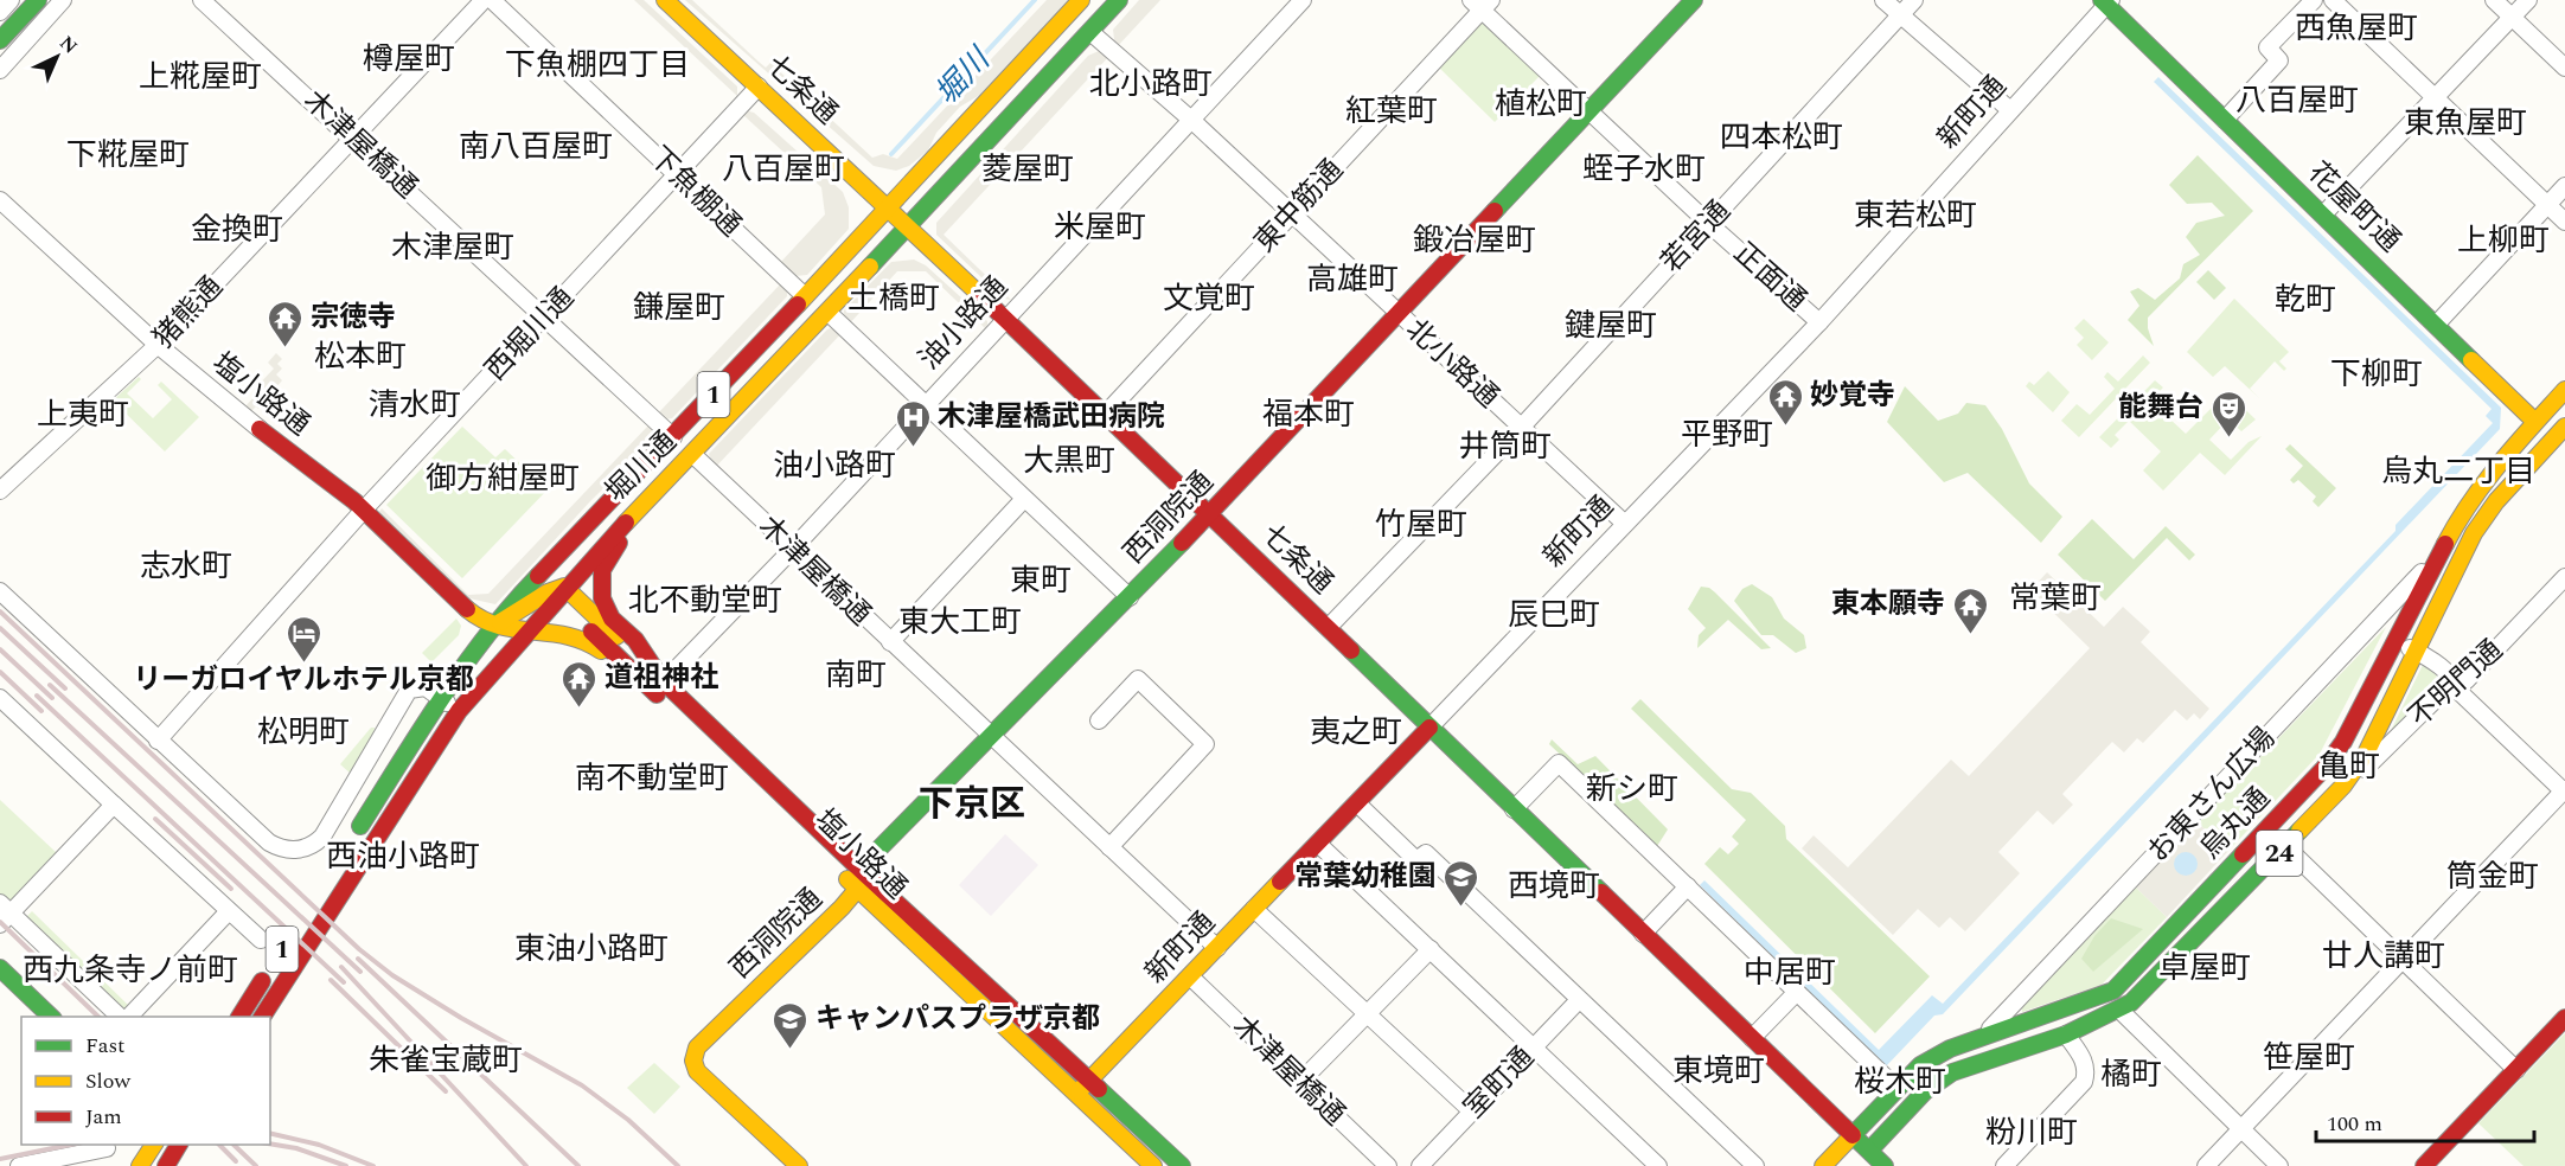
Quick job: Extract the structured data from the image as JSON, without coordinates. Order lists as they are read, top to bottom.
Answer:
{
  "streets": {
    "main road": [
      "七条通",
      "新町通",
      "花屋町通",
      "塩小路通",
      "1",
      "堀川通",
      "西洞院通",
      "烏丸通",
      "24"
    ],
    "street": [
      "木津屋橋通",
      "下魚棚通",
      "東中筋通",
      "若宮通",
      "正面通",
      "猪熊通",
      "油小路通",
      "西堀川通",
      "北小路通",
      "不明門通",
      "お東さん広場",
      "室町通"
    ]
  },
  "crossings": [
    ["七条通", "新町通"],
    ["七条通", "東中筋通"],
    ["七条通", "若宮通"],
    ["七条通", "油小路通"],
    ["七条通", "西堀川通"],
    ["七条通", "堀川通"],
    ["七条通", "西洞院通"],
    ["七条通", "烏丸通"],
    ["新町通", "木津屋橋通"],
    ["新町通", "花屋町通"],
    ["新町通", "正面通"],
    ["新町通", "北小路通"],
    ["新町通", "塩小路通"],
    ["木津屋橋通", "猪熊通"],
    ["木津屋橋通", "油小路通"],
    ["木津屋橋通", "西堀川通"],
    ["木津屋橋通", "1"],
    ["木津屋橋通", "堀川通"],
    ["木津屋橋通", "西洞院通"],
    ["下魚棚通", "西堀川通"],
    ["下魚棚通", "堀川通"],
    ["東中筋通", "正面通"],
    ["東中筋通", "北小路通"],
    ["花屋町通", "烏丸通"],
    ["若宮通", "正面通"],
    ["若宮通", "北小路通"],
    ["正面通", "西洞院通"],
    ["猪熊通", "塩小路通"],
    ["油小路通", "北小路通"],
    ["油小路通", "塩小路通"],
    ["油小路通", "1"],
    ["西堀川通", "塩小路通"],
    ["北小路通", "堀川通"],
    ["北小路通", "西洞院通"],
    ["塩小路通", "1"],
    ["塩小路通", "堀川通"],
    ["塩小路通", "西洞院通"],
    ["1", "堀川通"],
    ["不明門通", "烏丸通"],
    ["お東さん広場", "烏丸通"]
  ],
  "districts": [
    "西魚屋町",
    "樽屋町",
    "下魚棚四丁目",
    "上糀屋町",
    "北小路町",
    "八百屋町",
    "植松町",
    "紅葉町",
    "東魚屋町",
    "四本松町",
    "南八百屋町",
    "下糀屋町",
    "八百屋町",
    "菱屋町",
    "蛭子水町",
    "東若松町",
    "米屋町",
    "金換町",
    "鍛冶屋町",
    "上柳町",
    "木津屋町",
    "高雄町",
    "土橋町",
    "文覚町",
    "乾町",
    "鎌屋町",
    "鍵屋町",
    "松本町",
    "下柳町",
    "清水町",
    "上夷町",
    "福本町",
    "平野町",
    "井筒町",
    "大黒町",
    "油小路町",
    "烏丸二丁目",
    "御方紺屋町",
    "竹屋町",
    "志水町",
    "東町",
    "常葉町",
    "北不動堂町",
    "辰巳町",
    "東大工町",
    "南町",
    "松明町",
    "夷之町",
    "亀町",
    "南不動堂町",
    "新シ町",
    "下京区",
    "西油小路町",
    "筒金町",
    "西境町",
    "東油小路町",
    "廿人講町",
    "卓屋町",
    "西九条寺ノ前町",
    "中居町",
    "笹屋町",
    "朱雀宝蔵町",
    "東境町",
    "橘町",
    "桜木町",
    "粉川町"
  ],
  "water": ["堀川"],
  "places": {
    "temple": [
      "宗徳寺",
      "妙覚寺",
      "東本願寺",
      "道祖神社"
    ],
    "theatre": ["能舞台"],
    "hospital": ["木津屋橋武田病院"],
    "hotel": ["リーガロイヤルホテル京都"],
    "school or university": ["常葉幼稚園", "キャンパスプラザ京都"]
  },
  "legend": ["Fast", "Slow", "Jam"],
  "scale_bar": "100 m",
  "north": "top right"
}
